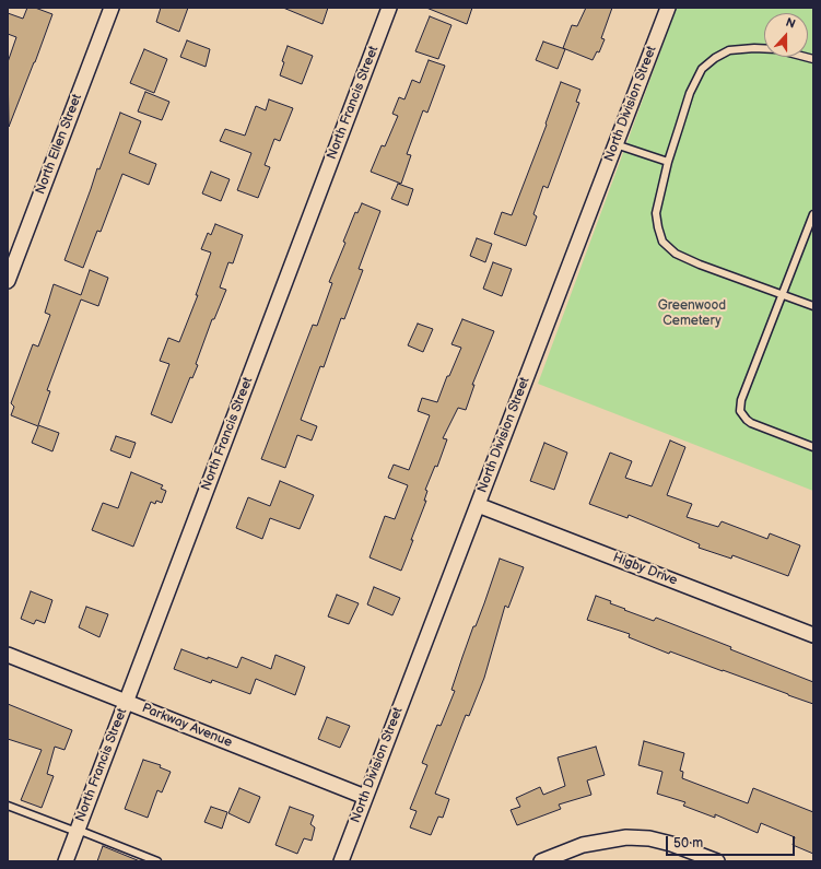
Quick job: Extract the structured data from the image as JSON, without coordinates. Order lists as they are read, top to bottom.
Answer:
{
  "streets": {
    "street": [
      "North Francis Street",
      "North Division Street",
      "North Ellen Street",
      "Higby Drive",
      "Parkway Avenue"
    ]
  },
  "crossings": [
    ["North Francis Street", "Parkway Avenue"],
    ["North Division Street", "Higby Drive"],
    ["North Division Street", "Parkway Avenue"]
  ],
  "parks": ["Greenwood Cemetery"],
  "scale_bar": "50 m",
  "north": "top"
}
